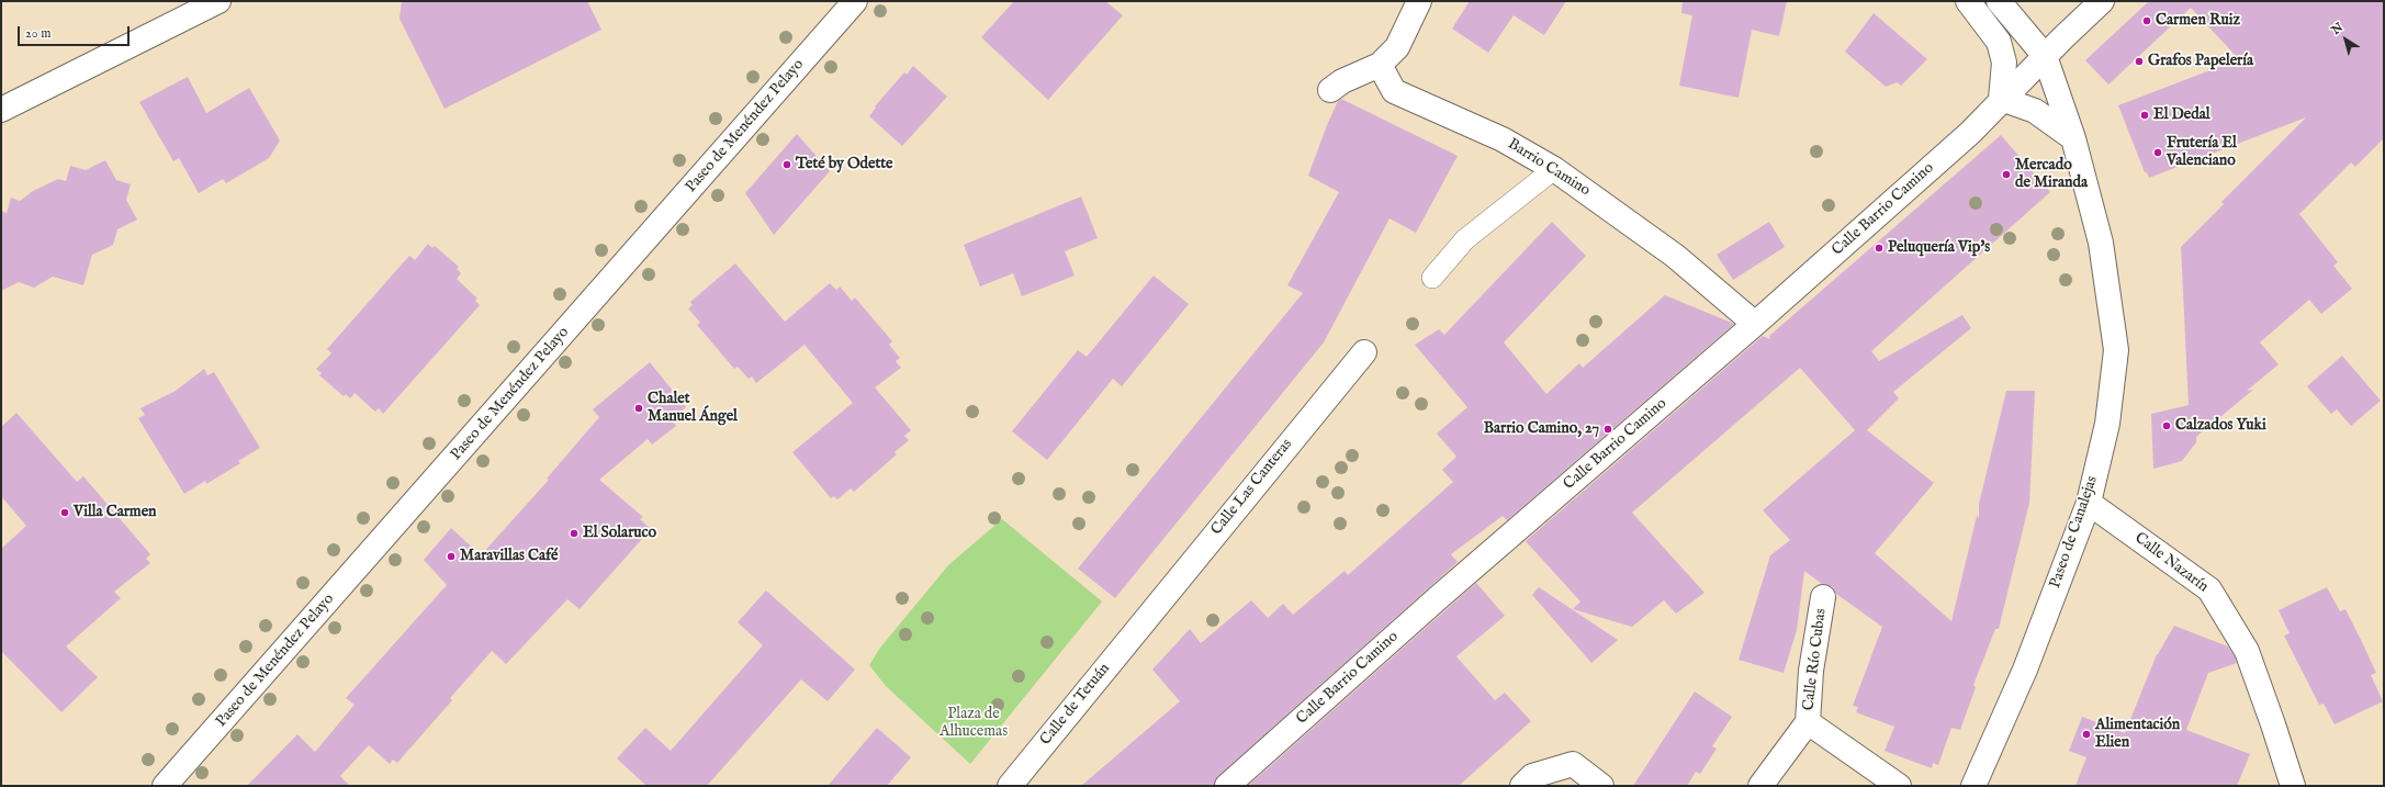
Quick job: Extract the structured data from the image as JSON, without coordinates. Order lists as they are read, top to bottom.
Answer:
{
  "streets": {
    "street": [
      "Paseo de Menéndez Pelayo",
      "Barrio Camino",
      "Calle Barrio Camino",
      "Calle Las Canteras",
      "Paseo de Canalejas",
      "Calle Nazarín",
      "Calle Río Cubas",
      "Calle de Tetuán"
    ]
  },
  "crossings": [
    ["Barrio Camino", "Calle Barrio Camino"],
    ["Calle Barrio Camino", "Paseo de Canalejas"],
    ["Calle Las Canteras", "Calle de Tetuán"],
    ["Paseo de Canalejas", "Calle Nazarín"]
  ],
  "parks": ["Plaza de Alhucemas"],
  "places": [
    "Carmen Ruiz",
    "Grafos Papelería",
    "El Dedal",
    "Frutería El Valenciano",
    "Teté by Odette",
    "Mercado de Miranda",
    "Peluquería Vip's",
    "Chalet Manuel Ángel",
    "Calzados Yuki",
    "Barrio Camino, 27",
    "Villa Carmen",
    "El Solaruco",
    "Maravillas Café",
    "Alimentación Elien"
  ],
  "scale_bar": "20 m",
  "north": "top left"
}
